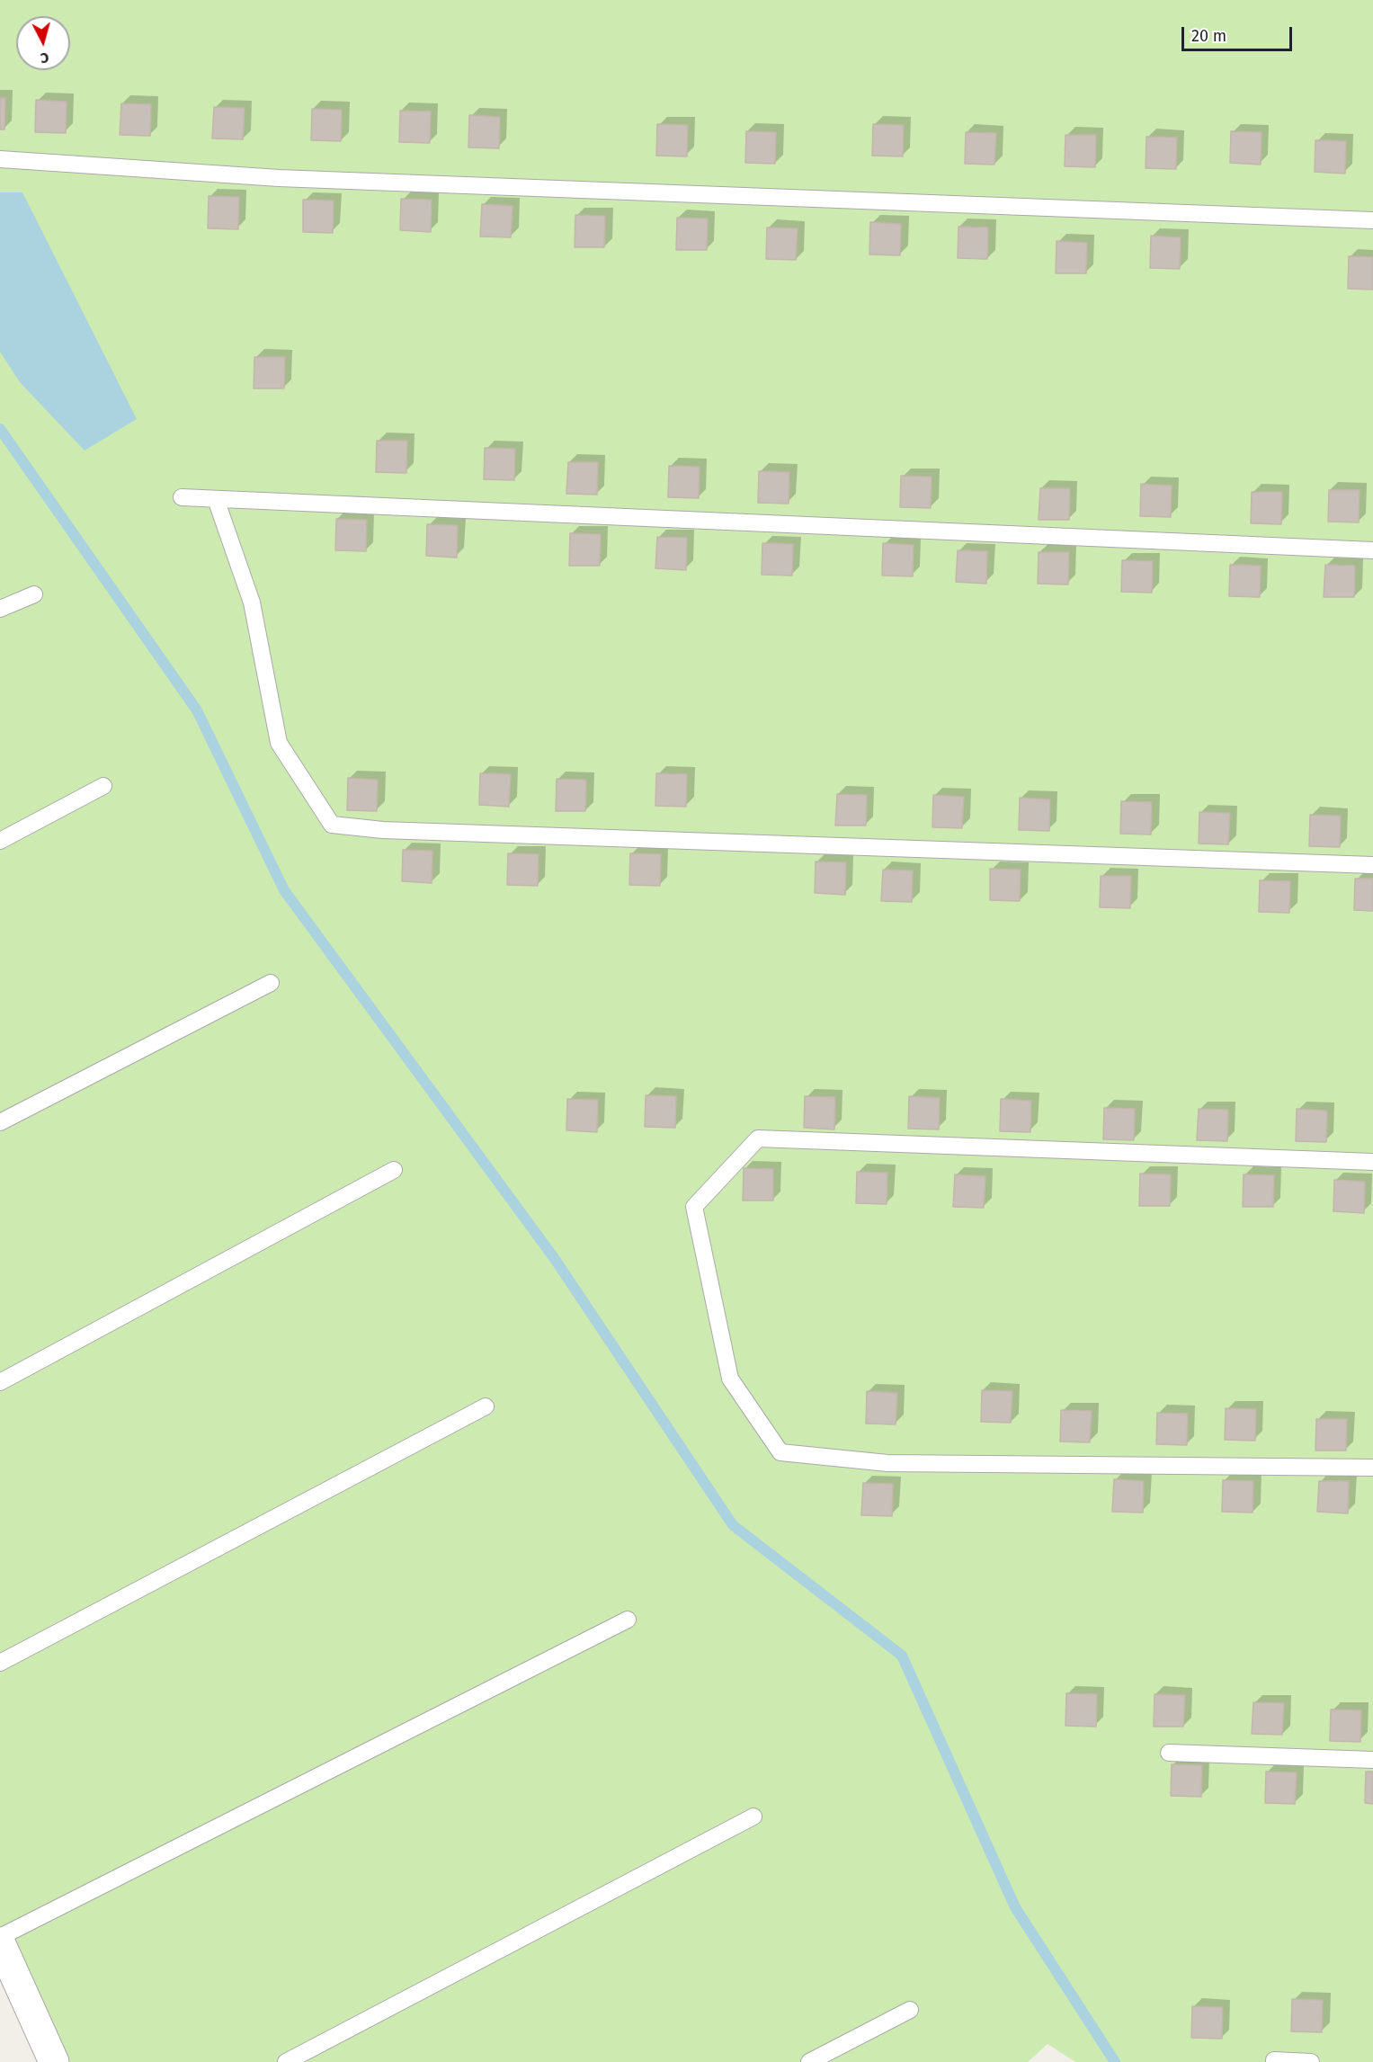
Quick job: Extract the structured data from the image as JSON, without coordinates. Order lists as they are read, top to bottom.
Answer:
{
  "scale_bar": "20 m",
  "north": "bottom"
}
